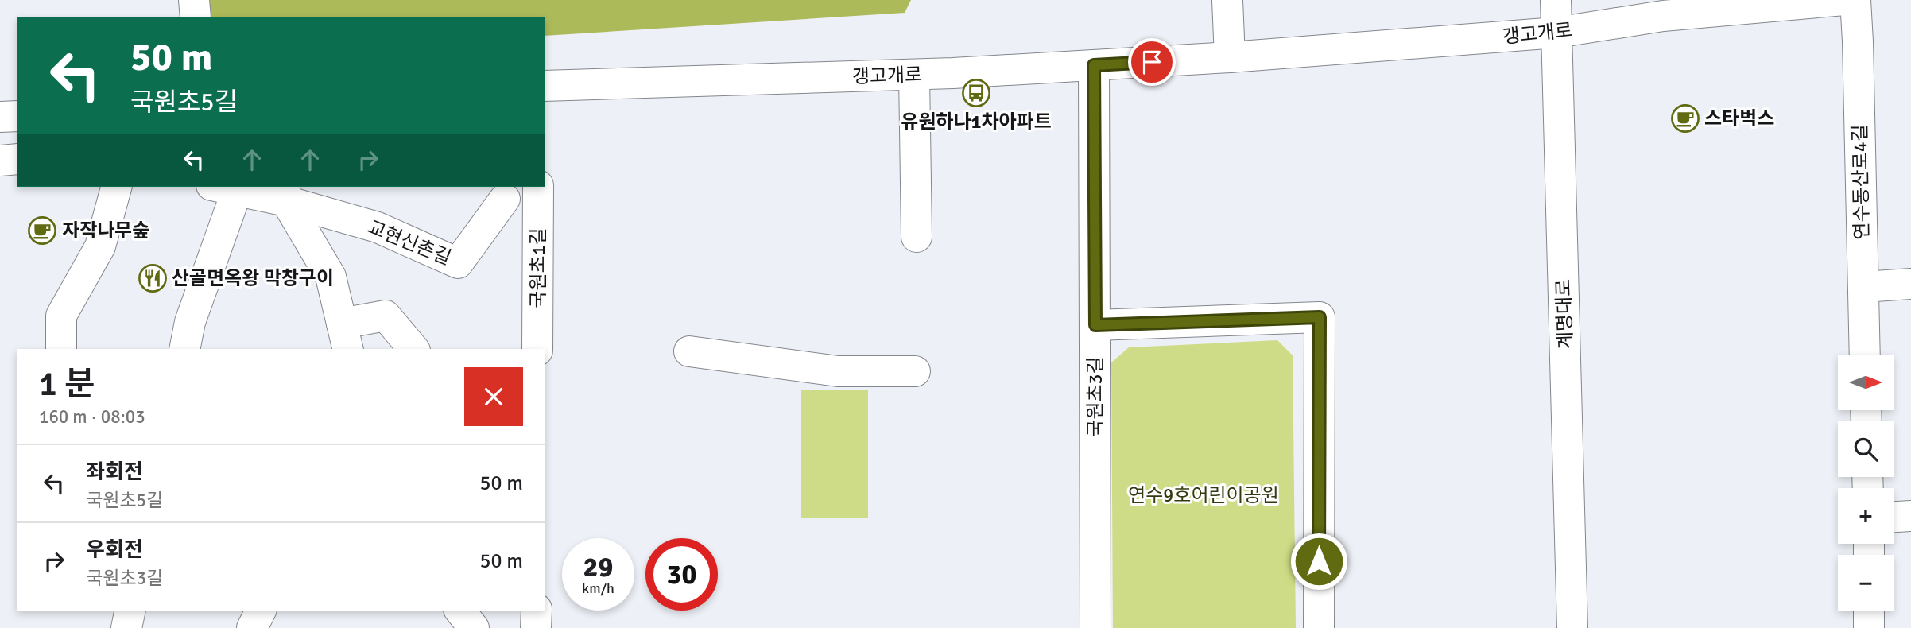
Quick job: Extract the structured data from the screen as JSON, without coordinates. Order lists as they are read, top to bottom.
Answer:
{
  "streets": {
    "street": [
      "갱고개로",
      "연수동산로4길",
      "교현신촌길",
      "국원초1길",
      "계명대로",
      "국원초3길"
    ]
  },
  "crossings": [
    ["갱고개로", "계명대로"],
    ["갱고개로", "국원초3길"]
  ],
  "parks": ["연수9호어린이공원"],
  "places": {
    "bus stop": ["유원하나1차아파트"],
    "cafe": ["스타벅스", "자작나무숲"],
    "restaurant": ["산골면옥왕 막창구이"]
  },
  "north": "right",
  "page": {
    "turn": ["50 m", "국원초5길"],
    "heading": ["1 분", "160 m · 08:03"],
    "map_buttons": ["+", "−"],
    "list": [
      {
        "name": "좌회전",
        "note": "국원초5길",
        "value": "50 m"
      },
      {
        "name": "우회전",
        "note": "국원초3길",
        "value": "50 m"
      }
    ],
    "speed": "29 km/h",
    "limit": "30"
  }
}
